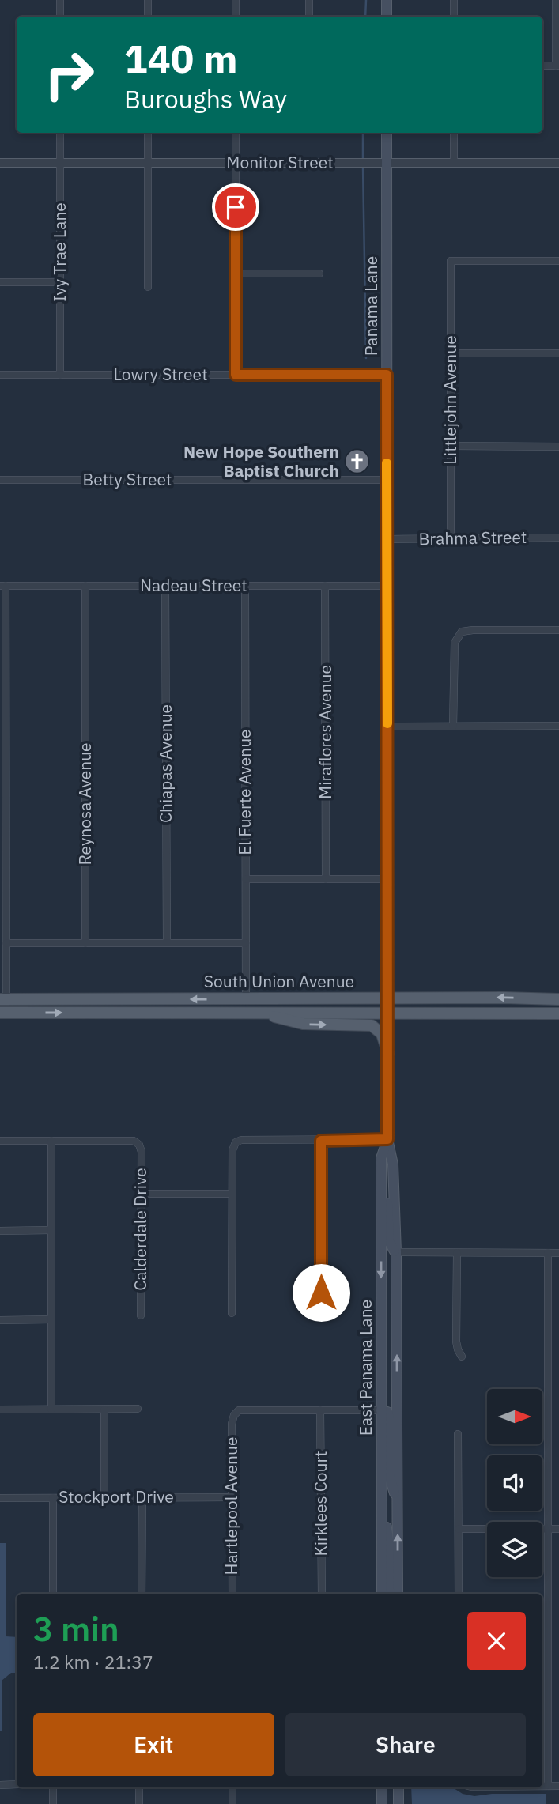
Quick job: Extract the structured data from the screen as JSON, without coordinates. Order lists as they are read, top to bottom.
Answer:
{
  "streets": {
    "main road": ["Panama Lane", "South Union Avenue", "East Panama Lane"],
    "street": [
      "Monitor Street",
      "Ivy Trae Lane",
      "Lowry Street",
      "Littlejohn Avenue",
      "Betty Street",
      "Brahma Street",
      "Nadeau Street",
      "Miraflores Avenue",
      "Chiapas Avenue",
      "El Fuerte Avenue",
      "Reynosa Avenue",
      "Calderdale Drive",
      "Stockport Drive",
      "Kirklees Court",
      "Hartlepool Avenue"
    ]
  },
  "crossings": [
    ["Monitor Street", "Ivy Trae Lane"],
    ["Monitor Street", "Panama Lane"],
    ["Ivy Trae Lane", "Lowry Street"],
    ["Panama Lane", "Lowry Street"],
    ["Panama Lane", "Betty Street"],
    ["Panama Lane", "Brahma Street"],
    ["Panama Lane", "Nadeau Street"],
    ["Panama Lane", "South Union Avenue"],
    ["Panama Lane", "East Panama Lane"],
    ["Littlejohn Avenue", "Brahma Street"],
    ["Nadeau Street", "Miraflores Avenue"],
    ["Nadeau Street", "Chiapas Avenue"],
    ["Nadeau Street", "El Fuerte Avenue"],
    ["Nadeau Street", "Reynosa Avenue"],
    ["El Fuerte Avenue", "South Union Avenue"],
    ["South Union Avenue", "East Panama Lane"],
    ["Stockport Drive", "Hartlepool Avenue"],
    ["Kirklees Court", "Hartlepool Avenue"]
  ],
  "places": {
    "church": ["New Hope Southern Baptist Church"]
  },
  "north": "right",
  "page": {
    "turn": ["140 m", "Buroughs Way"],
    "heading": ["3 min", "1.2 km · 21:37"],
    "buttons": ["Exit", "Share"]
  }
}
